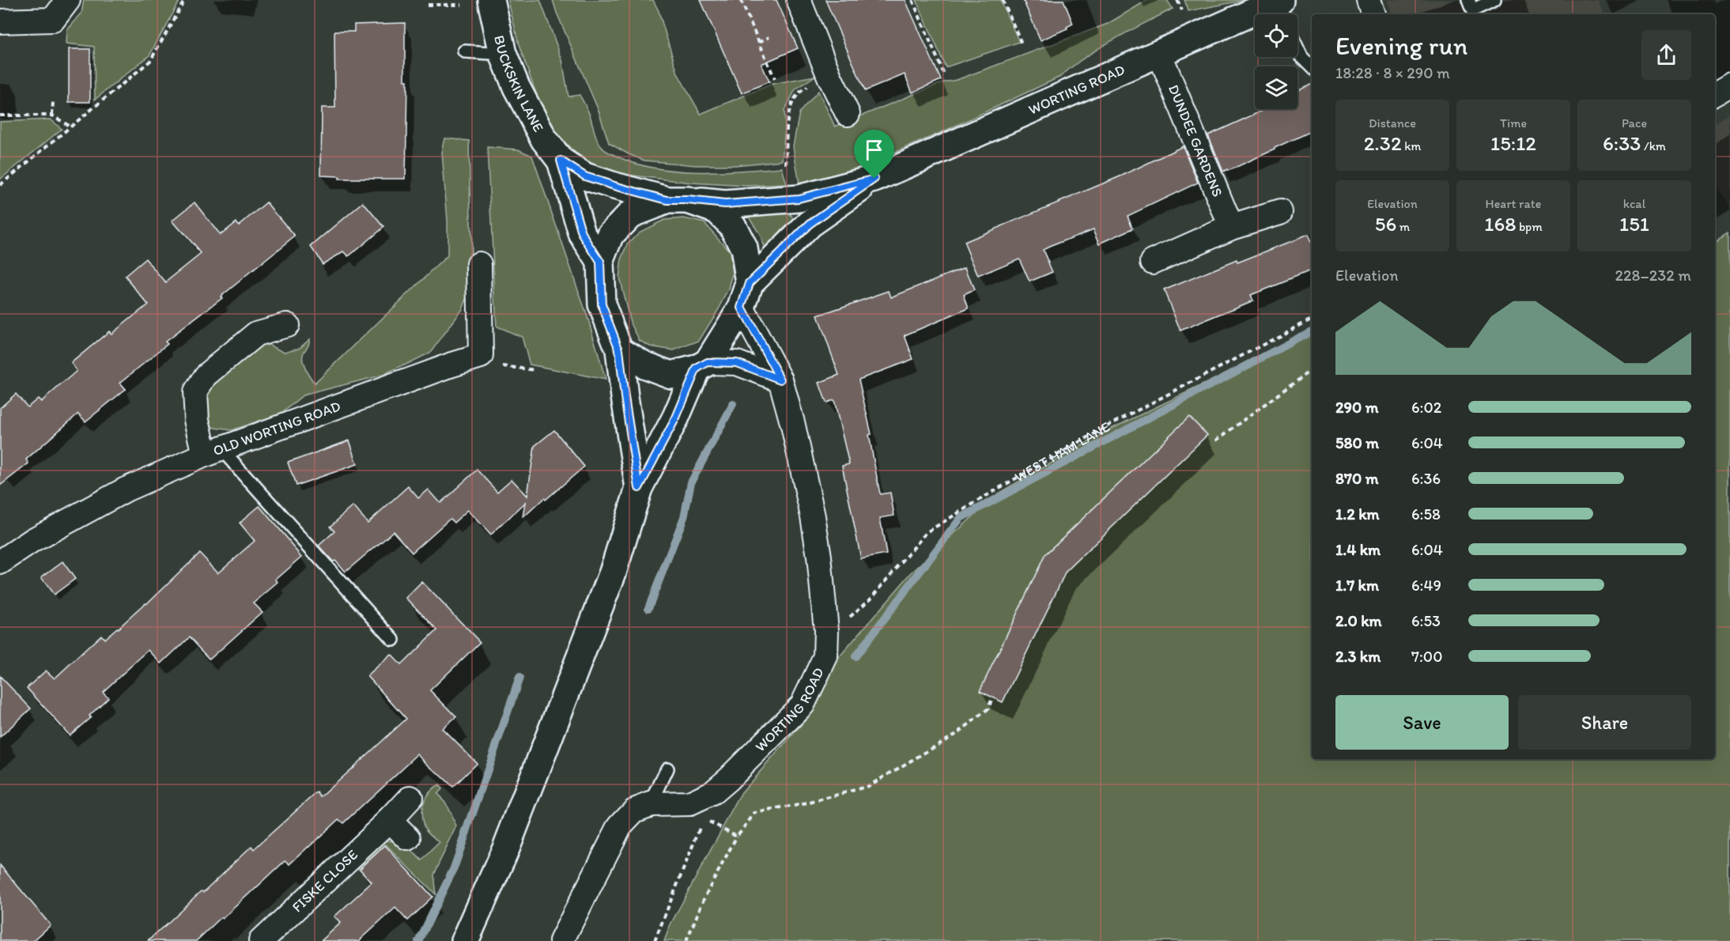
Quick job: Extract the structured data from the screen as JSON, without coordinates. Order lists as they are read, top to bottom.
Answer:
{
  "streets": {
    "main road": ["BUCKSKIN LANE", "WORTING ROAD"],
    "street": ["DUNDEE GARDENS", "OLD WORTING ROAD", "FISKE CLOSE"],
    "path": ["WEST HAM LANE"]
  },
  "crossings": [
    ["BUCKSKIN LANE", "WORTING ROAD"],
    ["WORTING ROAD", "DUNDEE GARDENS"]
  ],
  "page": {
    "heading": ["Evening run", "18:28 · 8 × 290 m"],
    "stats": [
      ["Distance", "2.32 km"],
      ["Time", "15:12"],
      ["Pace", "6:33 /km"],
      ["Elevation", "56 m"],
      ["Heart rate", "168 bpm"],
      ["kcal", "151"]
    ],
    "chart": ["Elevation", "228–232 m"],
    "list": [
      {
        "name": "290 m",
        "note": "6:02"
      },
      {
        "name": "580 m",
        "note": "6:04"
      },
      {
        "name": "870 m",
        "note": "6:36"
      },
      {
        "name": "1.2 km",
        "note": "6:58"
      },
      {
        "name": "1.4 km",
        "note": "6:04"
      },
      {
        "name": "1.7 km",
        "note": "6:49"
      },
      {
        "name": "2.0 km",
        "note": "6:53"
      },
      {
        "name": "2.3 km",
        "note": "7:00"
      }
    ],
    "buttons": ["Save", "Share"]
  }
}
